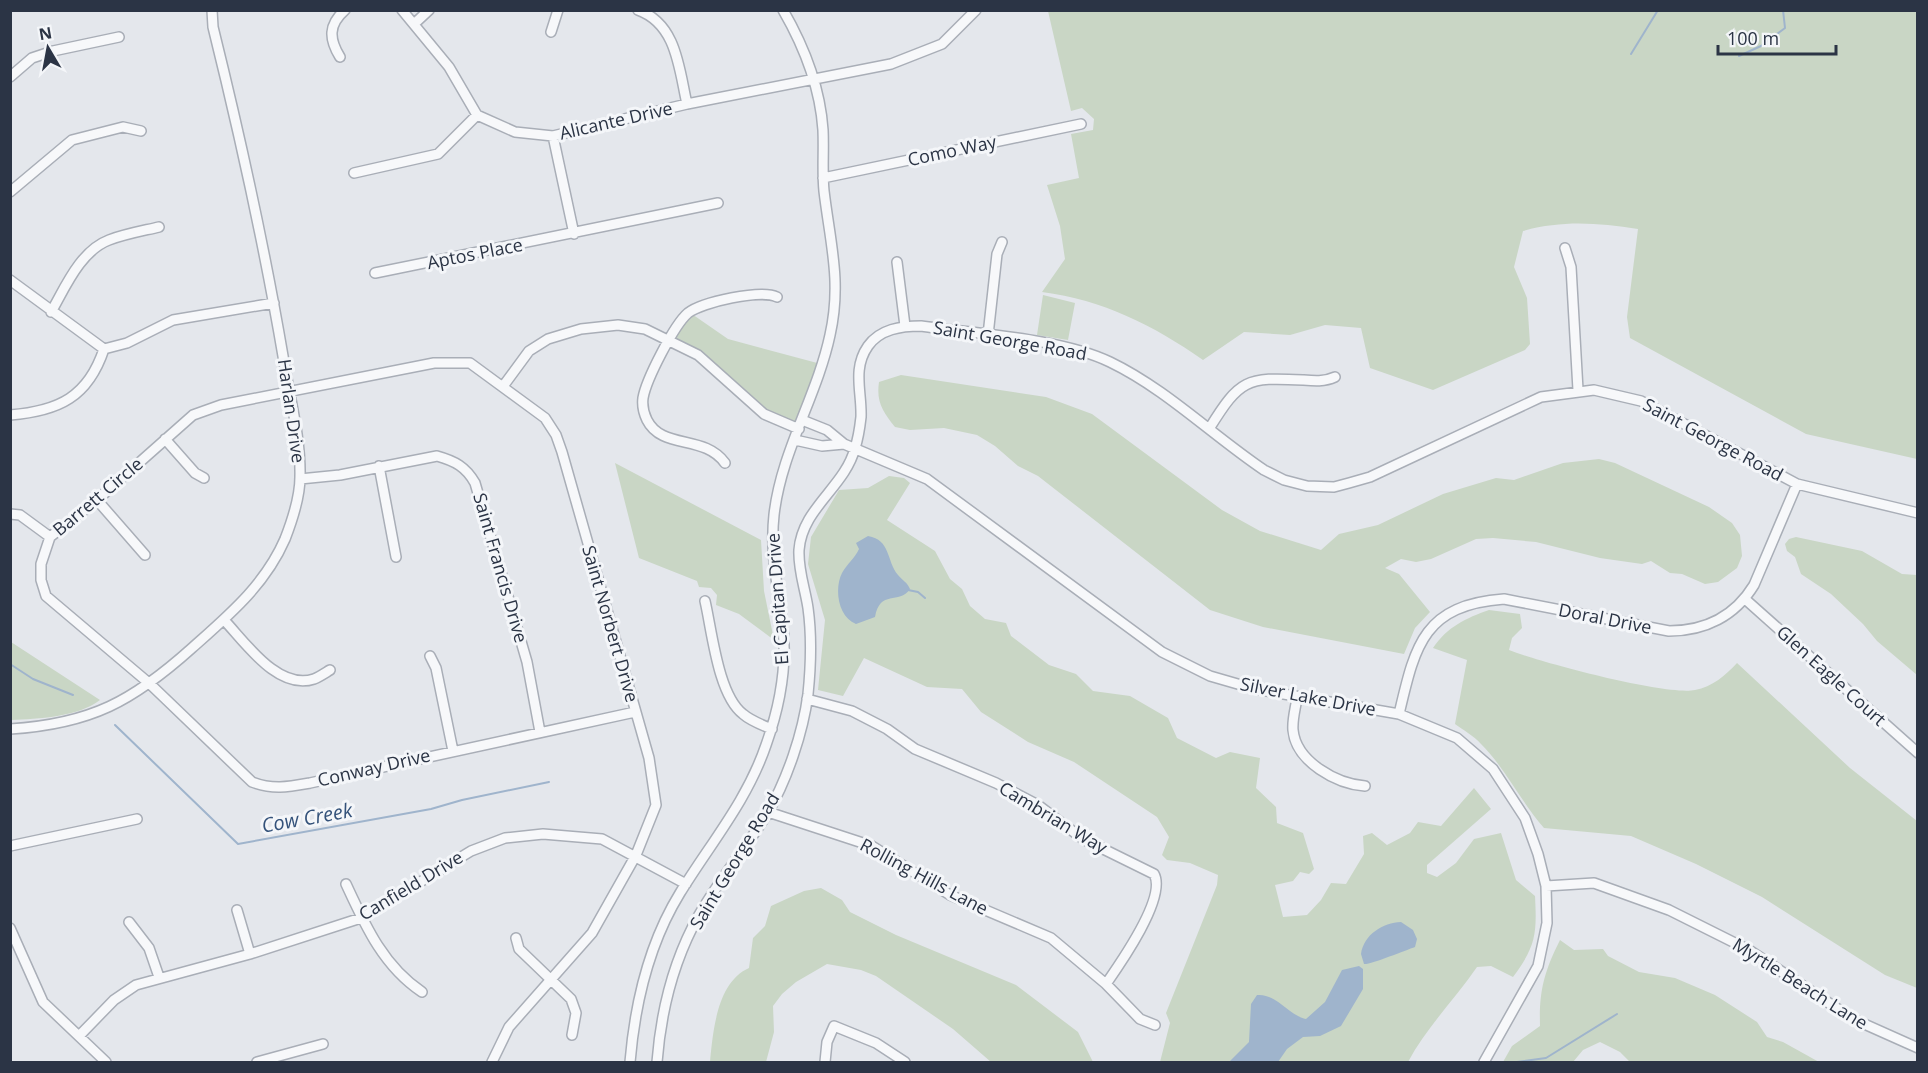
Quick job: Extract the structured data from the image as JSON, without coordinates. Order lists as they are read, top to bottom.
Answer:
{
  "streets": {
    "street": [
      "Alicante Drive",
      "Como Way",
      "Aptos Place",
      "Saint George Road",
      "Harlan Drive",
      "Barrett Circle",
      "Saint Francis Drive",
      "El Capitan Drive",
      "Doral Drive",
      "Saint Norbert Drive",
      "Glen Eagle Court",
      "Silver Lake Drive",
      "Conway Drive",
      "Cambrian Way",
      "Rolling Hills Lane",
      "Canfield Drive",
      "Myrtle Beach Lane"
    ]
  },
  "crossings": [
    ["Alicante Drive", "El Capitan Drive"],
    ["Como Way", "El Capitan Drive"],
    ["Saint George Road", "Doral Drive"],
    ["Saint George Road", "Silver Lake Drive"],
    ["Saint George Road", "Cambrian Way"],
    ["Saint George Road", "Rolling Hills Lane"],
    ["Harlan Drive", "Barrett Circle"],
    ["Harlan Drive", "Saint Francis Drive"],
    ["Harlan Drive", "Saint Norbert Drive"],
    ["Harlan Drive", "Conway Drive"],
    ["Barrett Circle", "Saint Norbert Drive"],
    ["Barrett Circle", "Conway Drive"],
    ["Saint Francis Drive", "Conway Drive"],
    ["El Capitan Drive", "Canfield Drive"],
    ["Doral Drive", "Glen Eagle Court"],
    ["Doral Drive", "Silver Lake Drive"],
    ["Saint Norbert Drive", "Conway Drive"],
    ["Silver Lake Drive", "Myrtle Beach Lane"],
    ["Cambrian Way", "Rolling Hills Lane"]
  ],
  "water": ["Cow Creek"],
  "scale_bar": "100 m",
  "north": "top"
}
